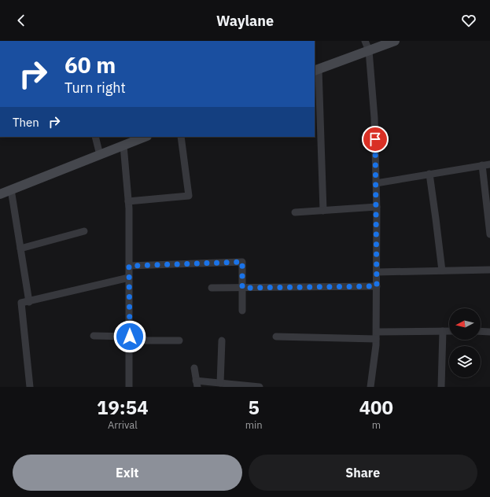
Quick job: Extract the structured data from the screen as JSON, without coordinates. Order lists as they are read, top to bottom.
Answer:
{
  "north": "left",
  "page": {
    "header": "Waylane",
    "turn": ["60 m", "Turn right"],
    "then": "Then",
    "eta": [
      "19:54",
      "Arrival",
      "5",
      "min",
      "400",
      "m"
    ],
    "buttons": ["Exit", "Share"]
  }
}
